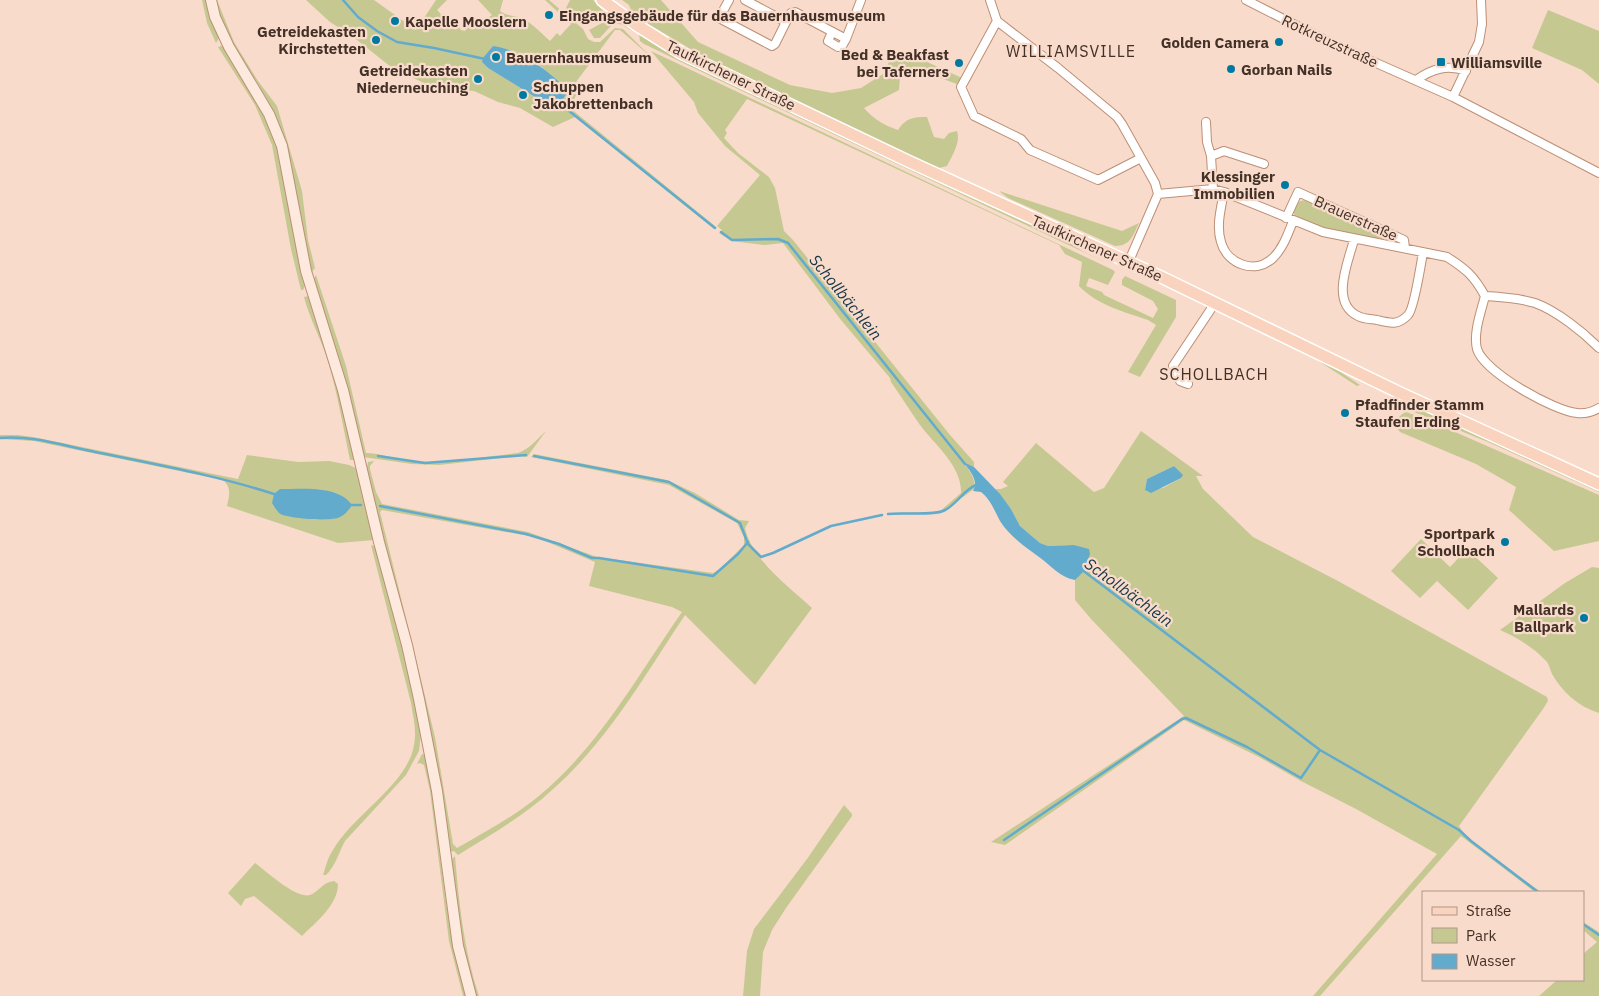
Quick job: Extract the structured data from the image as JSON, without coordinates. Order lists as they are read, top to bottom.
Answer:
{
  "streets": {
    "main road": ["Taufkirchener Straße"],
    "street": ["Rotkreuzstraße", "Brauerstraße"]
  },
  "districts": ["WILLIAMSVILLE", "SCHOLLBACH"],
  "water": ["Schollbächlein"],
  "places": {
    "other": [
      "Eingangsgebäude für das Bauernhausmuseum",
      "Kapelle Mooslern",
      "Getreidekasten Kirchstetten",
      "Golden Camera",
      "Bauernhausmuseum",
      "Bed & Beakfast bei Taferners",
      "Gorban Nails",
      "Getreidekasten Niederneuching",
      "Schuppen Jakobrettenbach",
      "Klessinger Immobilien",
      "Pfadfinder Stamm Staufen Erding",
      "Sportpark Schollbach",
      "Mallards Ballpark"
    ],
    "transit": ["Williamsville"]
  },
  "legend": ["Straße", "Park", "Wasser"]
}
